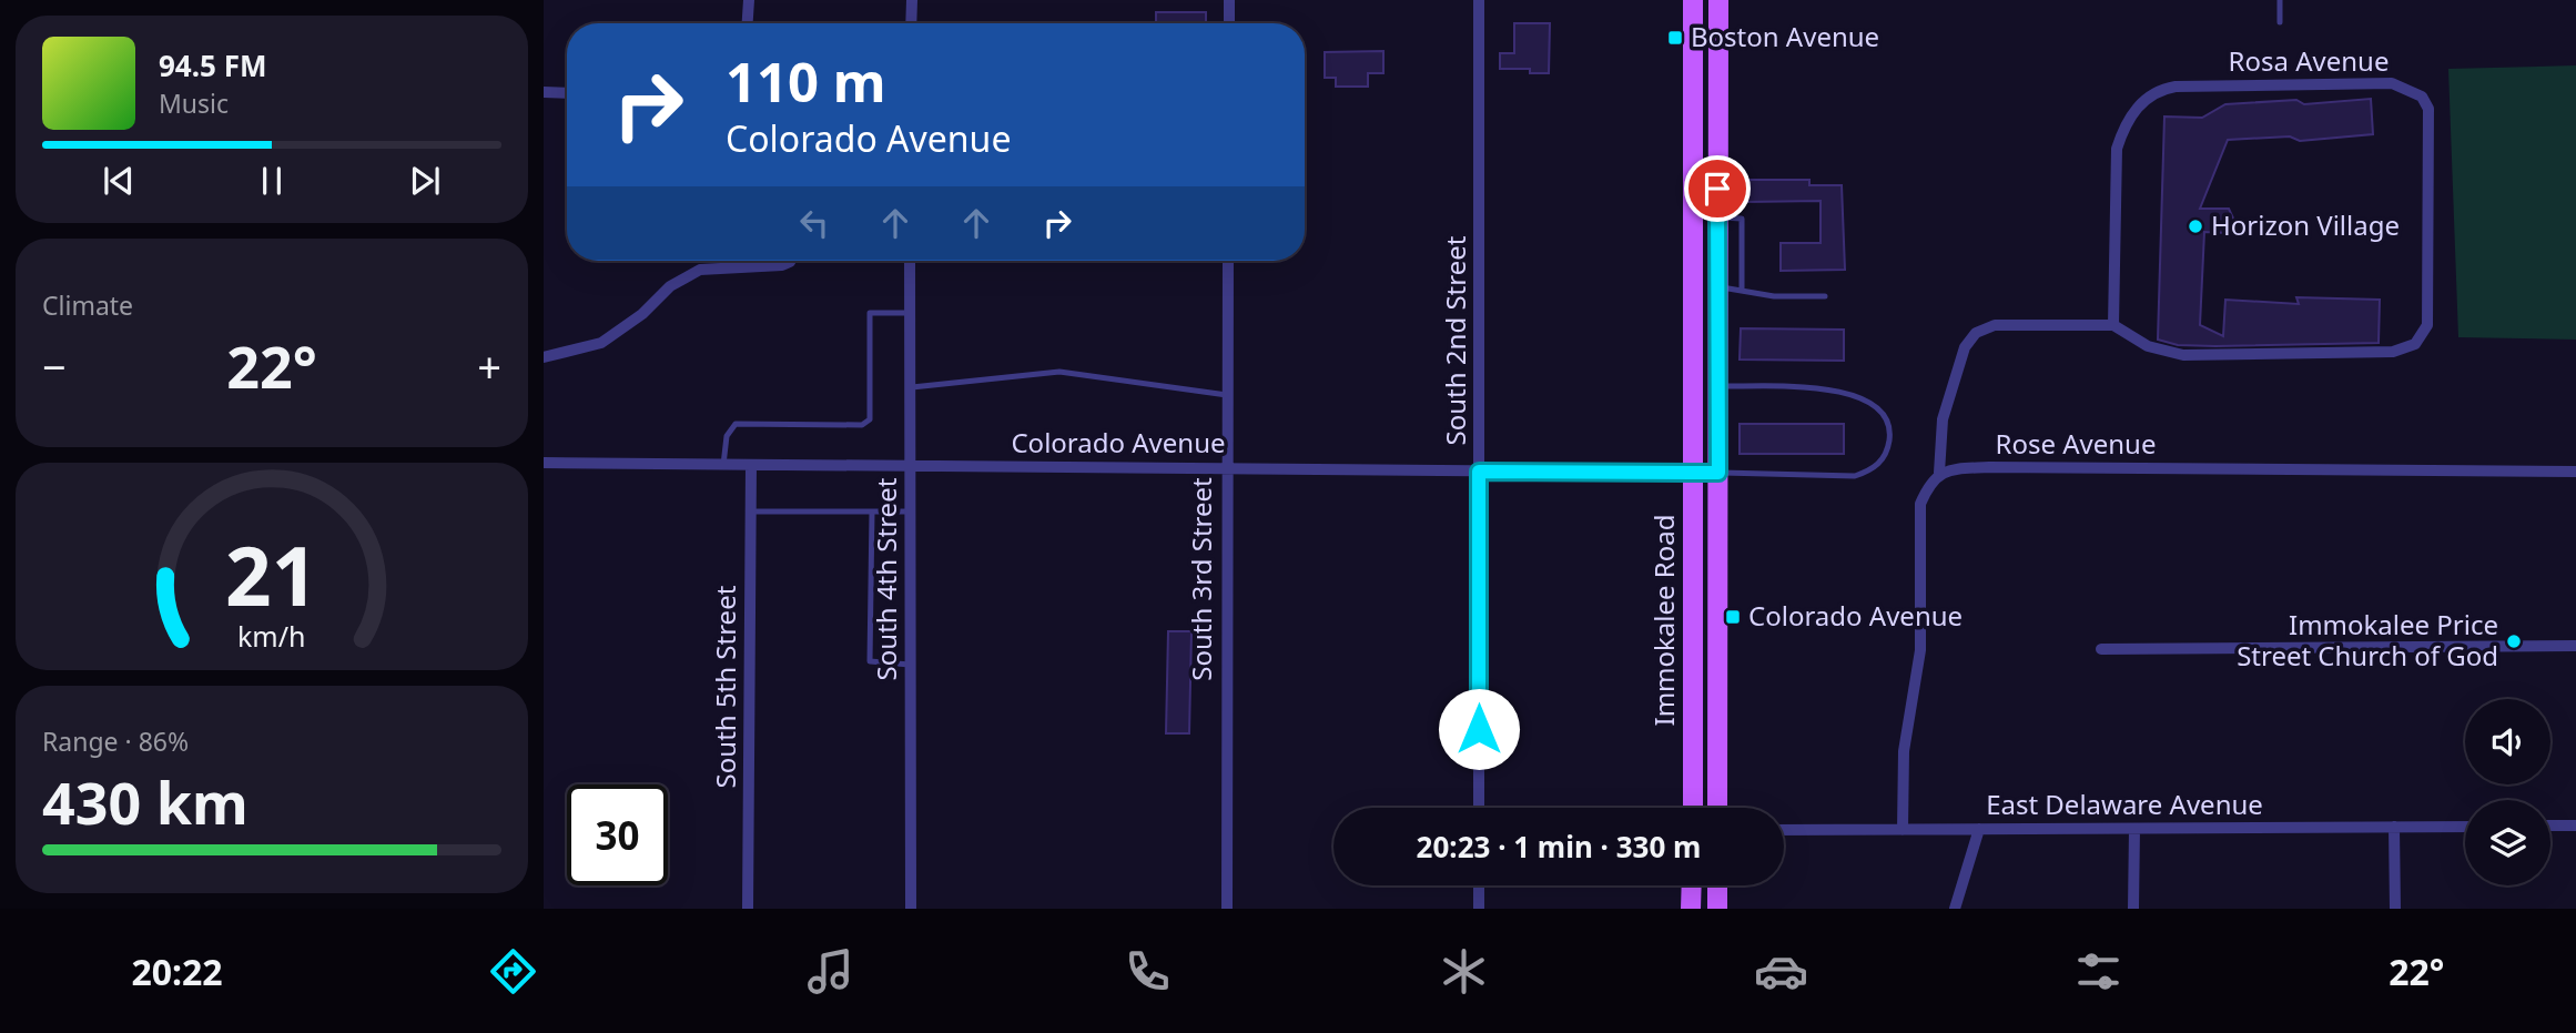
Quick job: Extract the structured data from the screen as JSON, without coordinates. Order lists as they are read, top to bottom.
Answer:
{
  "streets": {
    "main road": ["Immokalee Road"],
    "street": [
      "Rosa Avenue",
      "South 2nd Street",
      "Colorado Avenue",
      "Rose Avenue",
      "South 4th Street",
      "South 3rd Street",
      "South 5th Street",
      "East Delaware Avenue"
    ]
  },
  "crossings": [
    ["South 2nd Street", "Colorado Avenue"],
    ["Colorado Avenue", "South 4th Street"],
    ["Colorado Avenue", "South 3rd Street"],
    ["Colorado Avenue", "Immokalee Road"],
    ["Colorado Avenue", "South 5th Street"]
  ],
  "places": {
    "transit": ["Boston Avenue", "Colorado Avenue"],
    "other": ["Horizon Village", "Immokalee Price Street Church of God"]
  },
  "page": {
    "turn": ["110 m", "Colorado Avenue"],
    "song": ["94.5 FM", "Music"],
    "tile": [
      "Climate",
      ["Range · 86%", "430 km"]
    ],
    "heat": ["−", "22°", "+"],
    "limit": "30",
    "trip": "20:23 · 1 min · 330 m",
    "tabs": ["20:22", "22°"],
    "gauge": ["21", "km/h"]
  }
}
